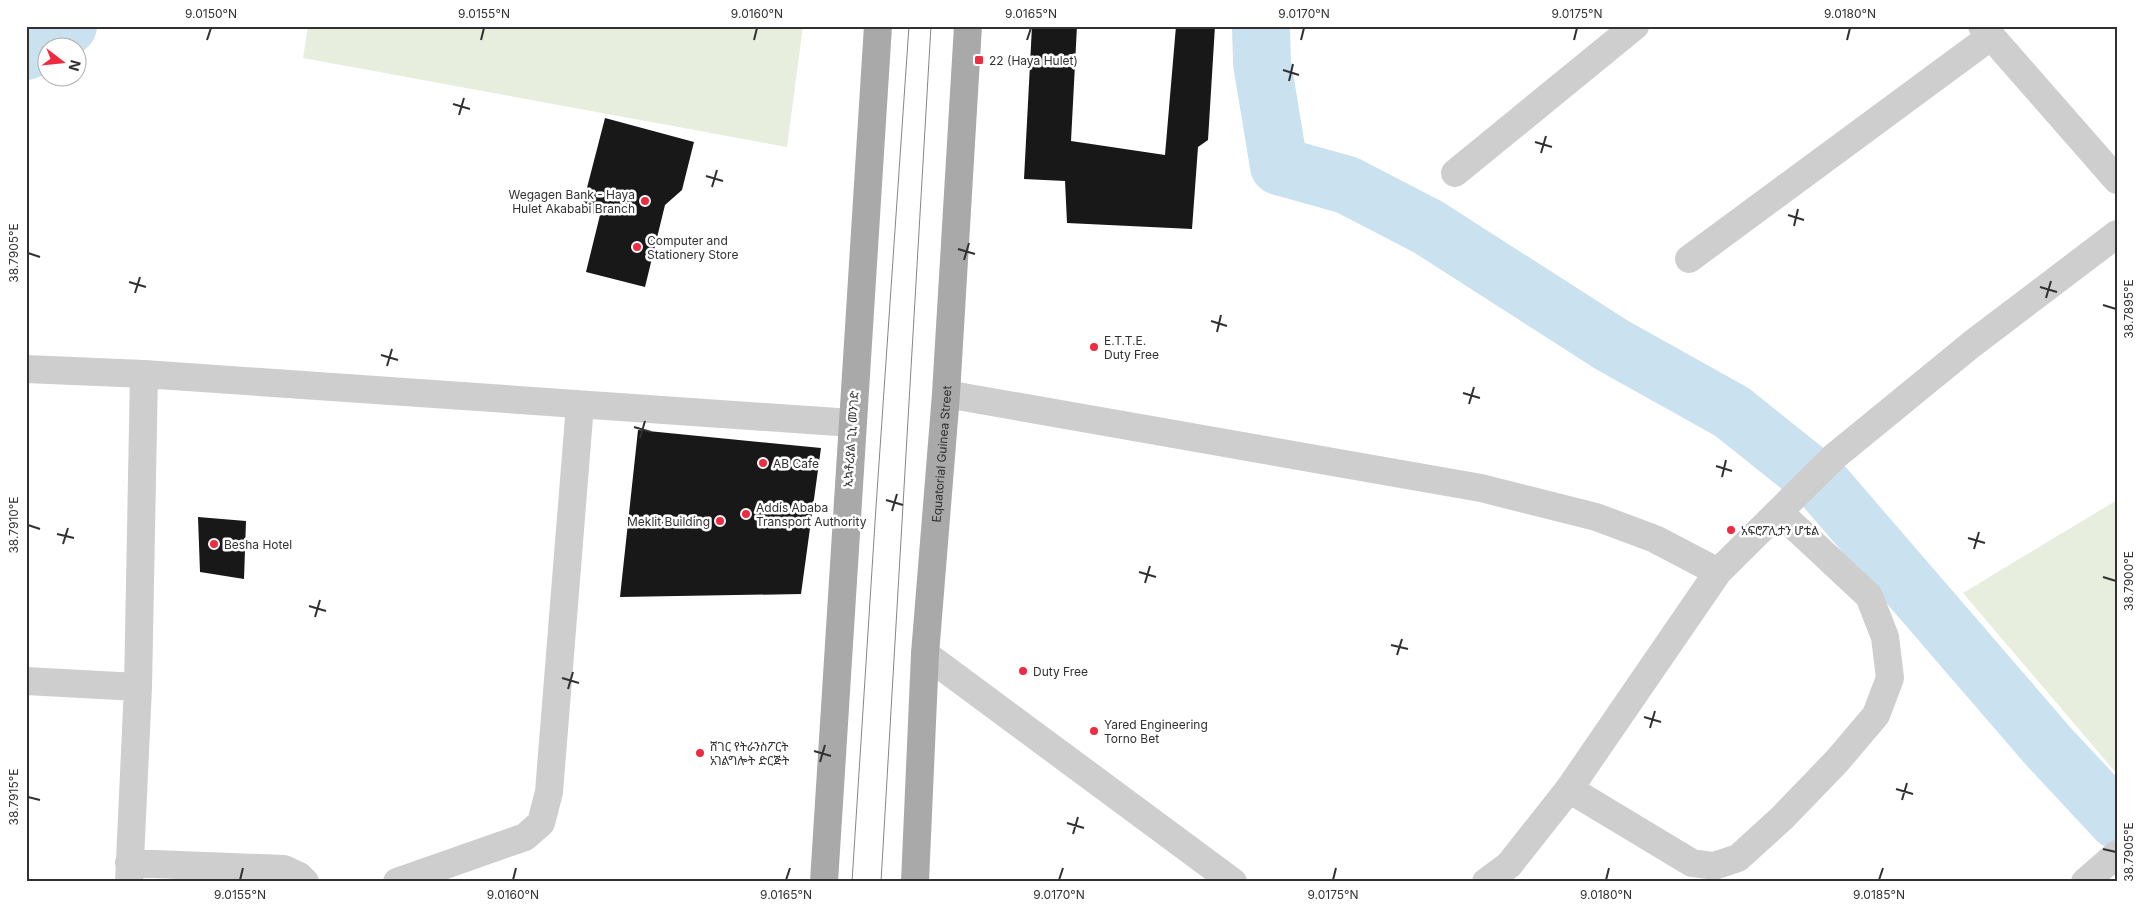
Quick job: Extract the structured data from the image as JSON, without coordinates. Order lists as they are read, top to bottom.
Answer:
{
  "streets": {
    "main road": ["ኢኳቶሪያል ጊኒ መንገድ", "Equatorial Guinea Street"]
  },
  "places": {
    "transit": ["22 (Haya Hulet)"],
    "other": [
      "Wegagen Bank - Haya Hulet Akababi Branch",
      "Computer and Stationery Store",
      "E.T.T.E. Duty Free",
      "AB Cafe",
      "Addis Ababa Transport Authority",
      "Meklit Building",
      "አፍሮፖሊታን ሆቴል",
      "Besha Hotel",
      "Duty Free",
      "Yared Engineering Torno Bet",
      "ሸገር የትራንስፖርት አገልግሎት ድርጅት"
    ]
  },
  "north": "right",
  "coordinates": [
    "9.0150°N",
    "9.0155°N",
    "9.0160°N",
    "9.0165°N",
    "9.0170°N",
    "9.0175°N",
    "9.0180°N",
    "38.7905°E",
    "38.7895°E",
    "38.7910°E",
    "38.7900°E",
    "38.7915°E",
    "9.0185°N"
  ]
}
